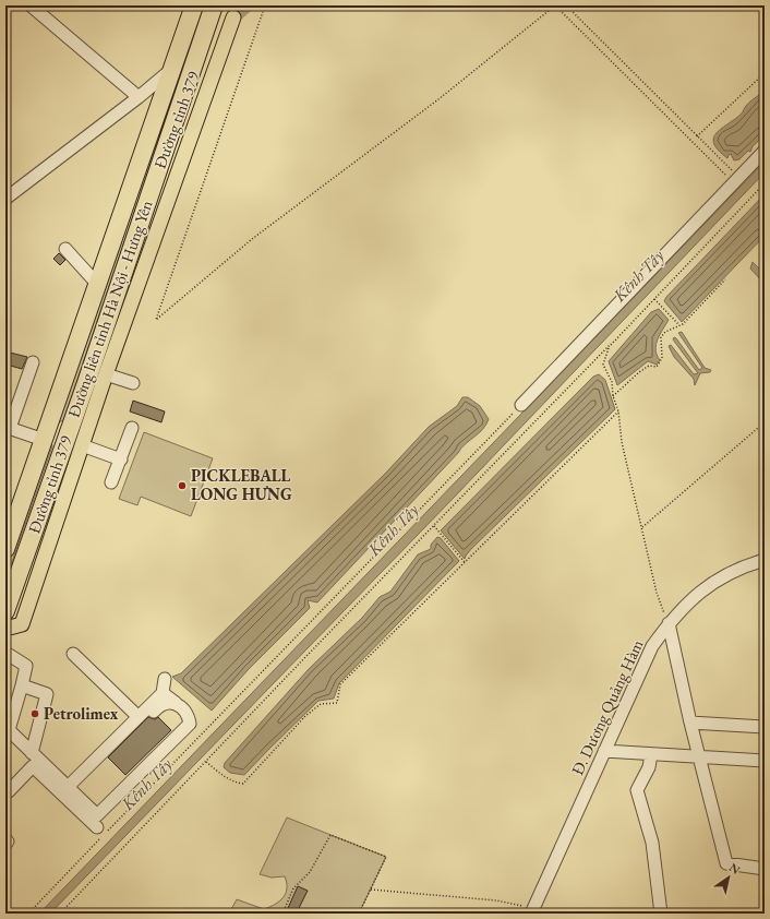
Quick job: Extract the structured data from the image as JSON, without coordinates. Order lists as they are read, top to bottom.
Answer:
{
  "streets": {
    "highway": ["Đường liên tỉnh Hà Nội - Hưng Yên"],
    "main road": ["Đường tỉnh 379"],
    "street": ["Đ. Dương Quảng Hàm"]
  },
  "crossings": [
    ["Đường tỉnh 379", "Đường liên tỉnh Hà Nội - Hưng Yên"]
  ],
  "water": ["Kênh Tây"],
  "places": ["PICKLEBALL LONG HƯNG", "Petrolimex"],
  "north": "top right"
}
